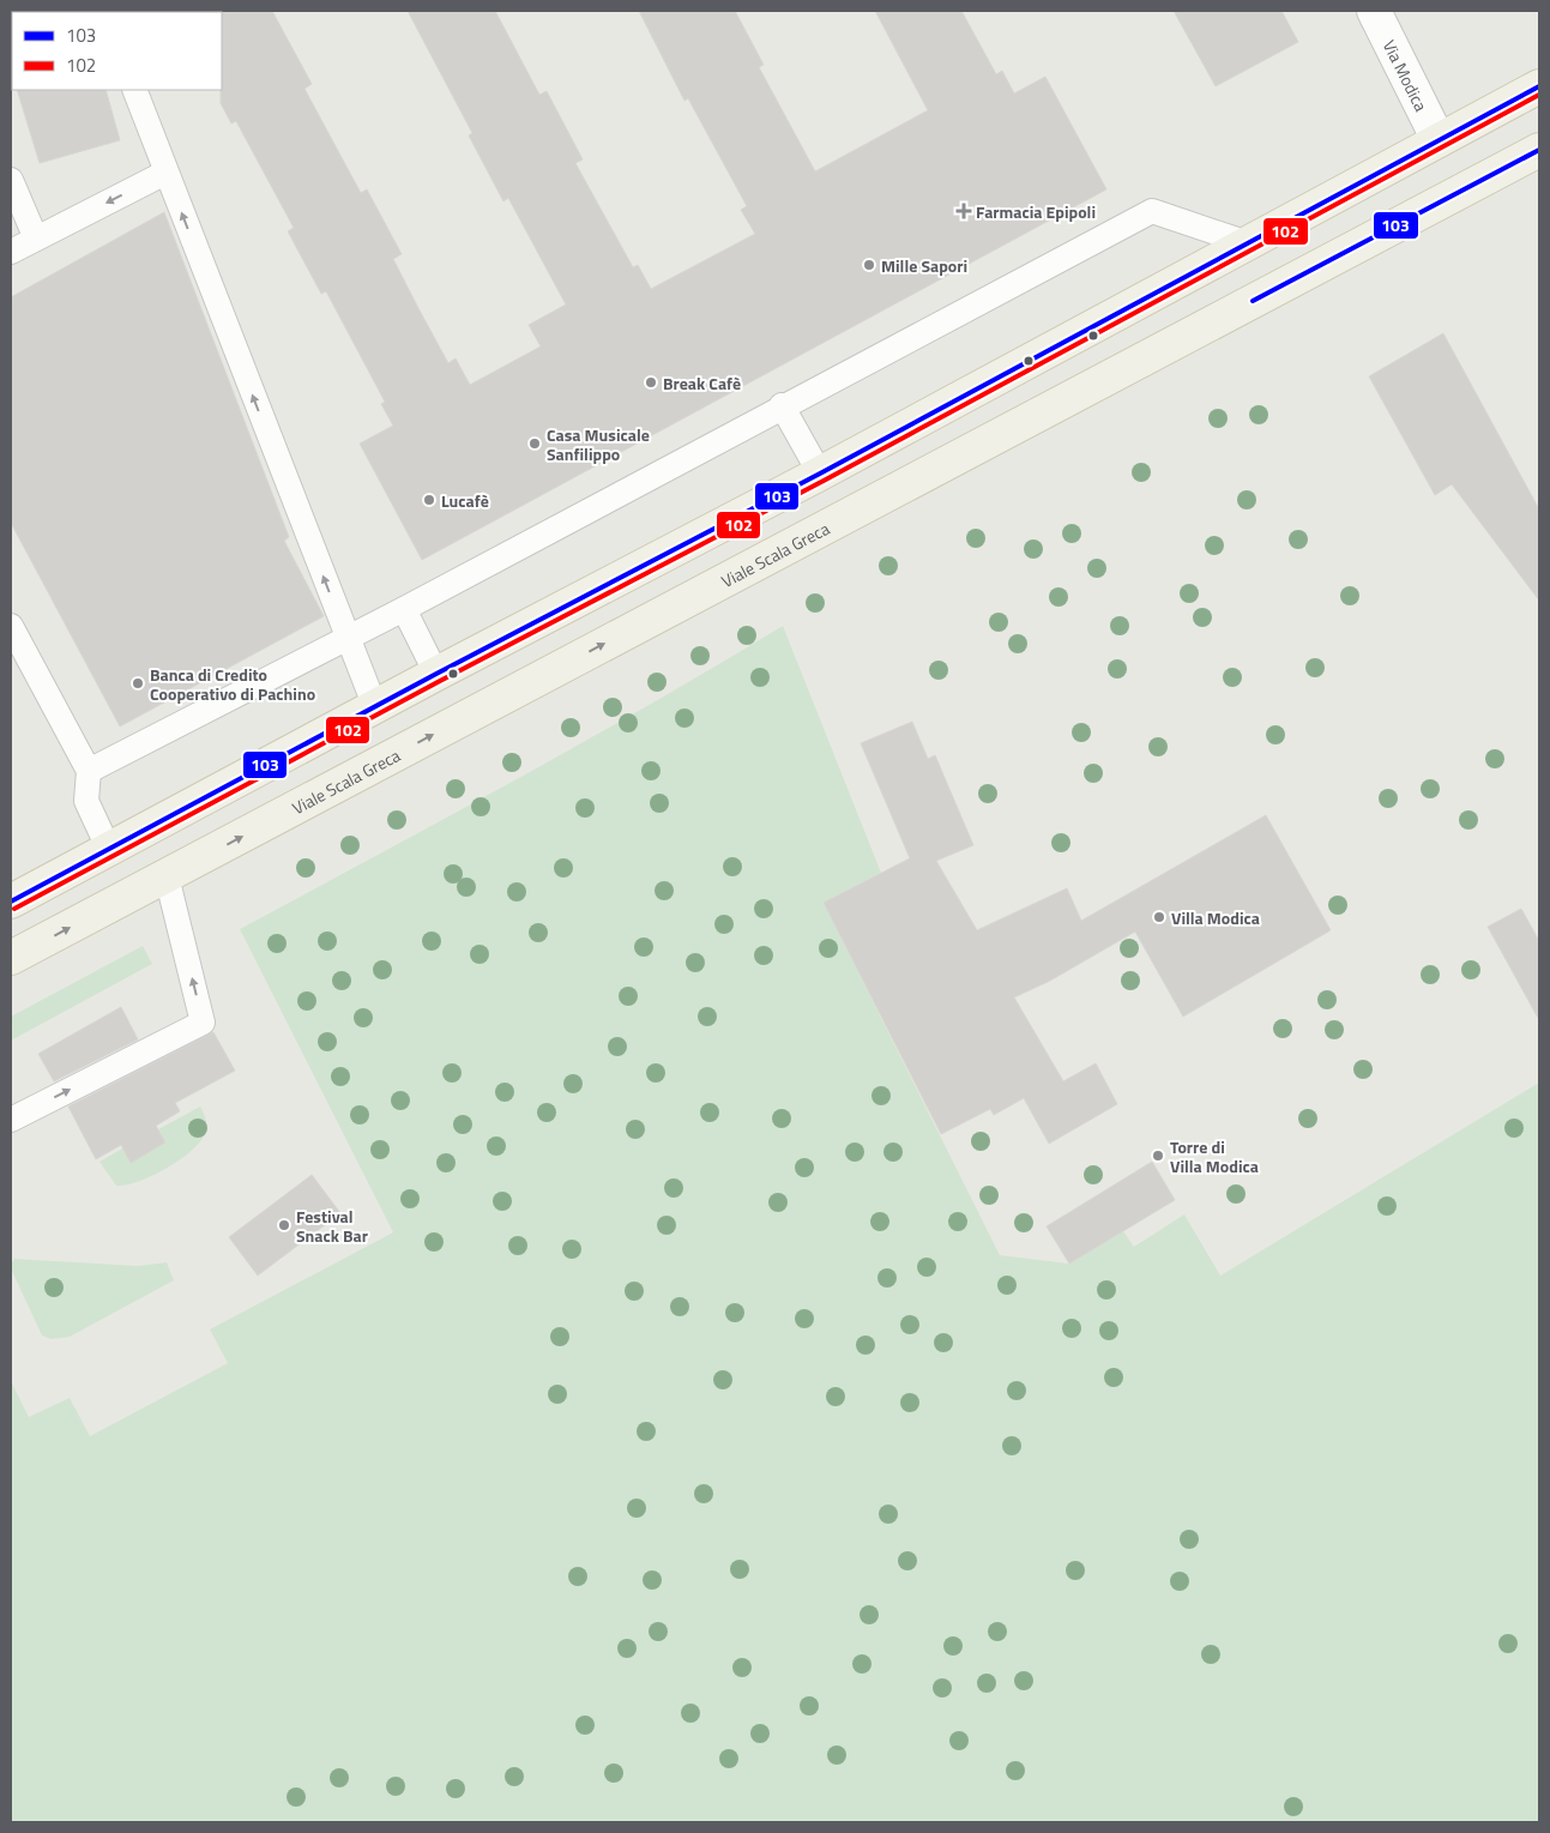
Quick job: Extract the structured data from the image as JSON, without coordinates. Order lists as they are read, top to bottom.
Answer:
{
  "streets": {
    "main road": ["Viale Scala Greca"],
    "street": ["Via Modica"]
  },
  "places": {
    "health": ["Farmacia Epipoli"],
    "other": [
      "Mille Sapori",
      "Break Cafè",
      "Casa Musicale Sanfilippo",
      "Lucafè",
      "Banca di Credito Cooperativo di Pachino",
      "Villa Modica",
      "Torre di Villa Modica",
      "Festival Snack Bar"
    ]
  },
  "lines": ["transit line 103", "transit line 102"],
  "legend": ["103", "102"]
}
